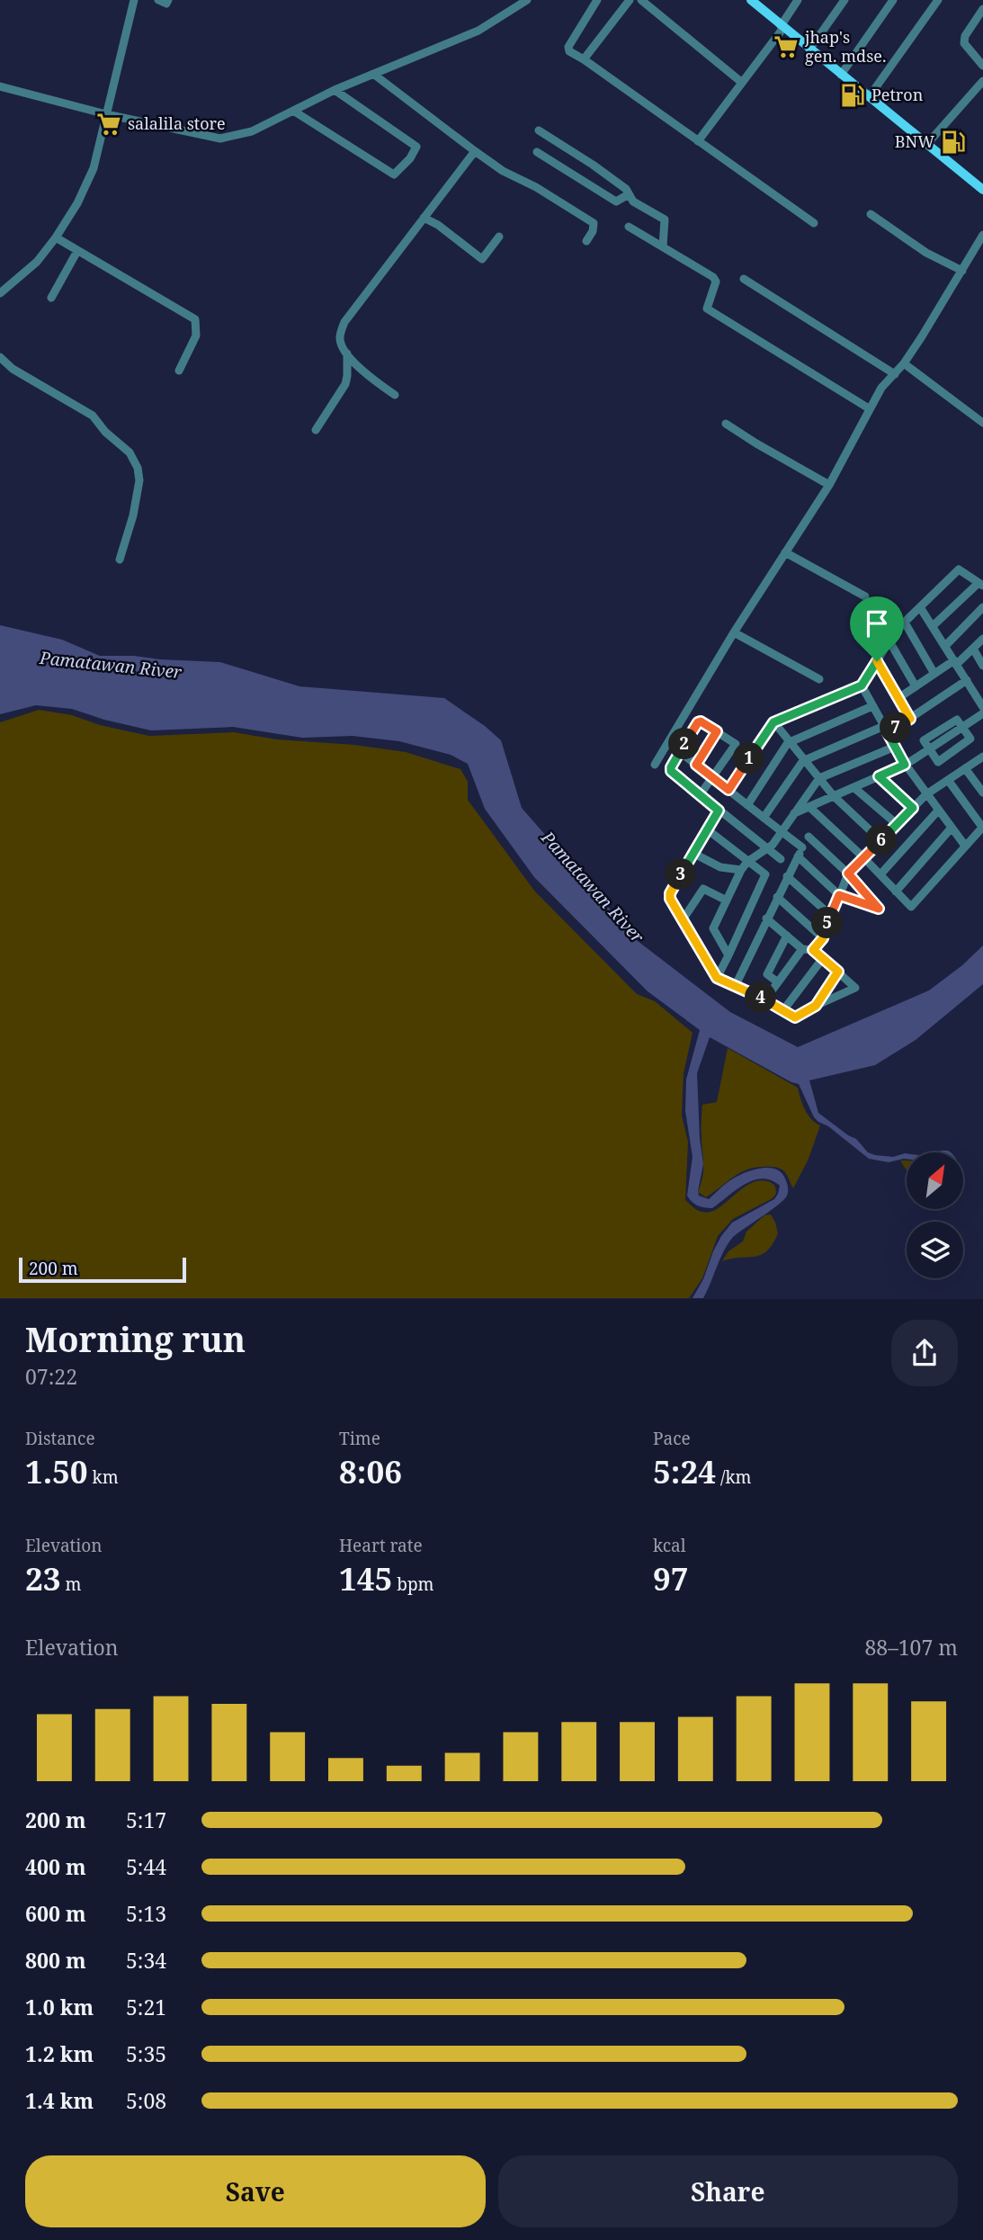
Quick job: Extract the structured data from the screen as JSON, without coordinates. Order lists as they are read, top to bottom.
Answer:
{
  "water": ["Pamatawan River"],
  "places": {
    "supermarket": ["jhap's gen. mdse.", "salalila store"],
    "fuel station": ["Petron", "BNW"]
  },
  "scale_bar": "200 m",
  "north": "top right",
  "page": {
    "pins": [
      "7",
      "2",
      "1",
      "6",
      "3",
      "5",
      "4"
    ],
    "scale": "200 m",
    "heading": ["Morning run", "07:22"],
    "stats": [
      ["Distance", "1.50 km"],
      ["Time", "8:06"],
      ["Pace", "5:24 /km"],
      ["Elevation", "23 m"],
      ["Heart rate", "145 bpm"],
      ["kcal", "97"]
    ],
    "chart": ["Elevation", "88–107 m"],
    "list": [
      {
        "name": "200 m",
        "note": "5:17"
      },
      {
        "name": "400 m",
        "note": "5:44"
      },
      {
        "name": "600 m",
        "note": "5:13"
      },
      {
        "name": "800 m",
        "note": "5:34"
      },
      {
        "name": "1.0 km",
        "note": "5:21"
      },
      {
        "name": "1.2 km",
        "note": "5:35"
      },
      {
        "name": "1.4 km",
        "note": "5:08"
      }
    ],
    "buttons": ["Save", "Share"]
  }
}
